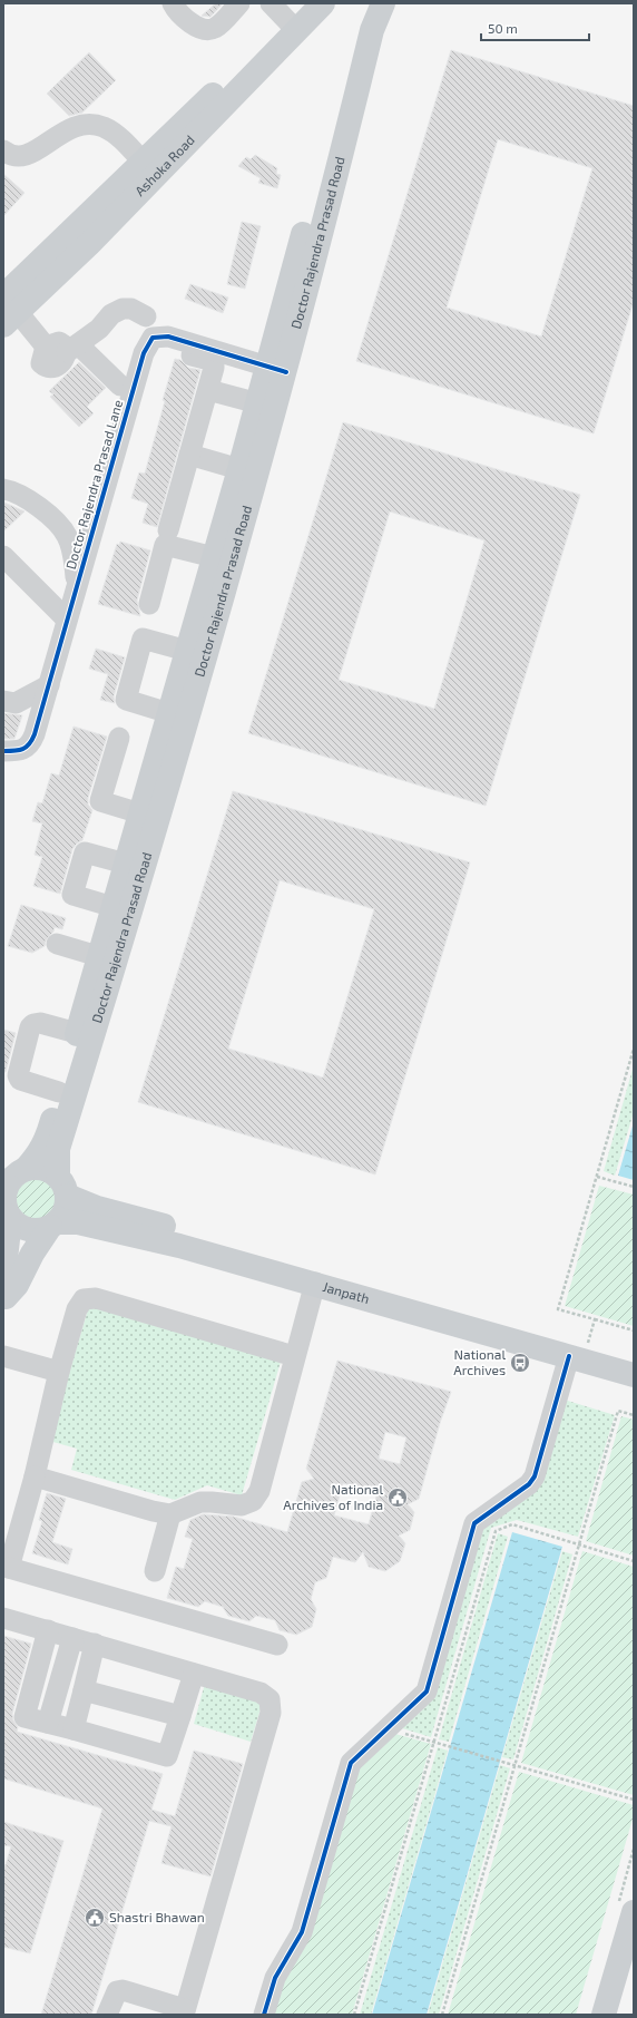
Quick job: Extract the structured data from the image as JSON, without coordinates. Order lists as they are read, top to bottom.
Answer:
{
  "streets": {
    "main road": ["Ashoka Road", "Doctor Rajendra Prasad Road", "Janpath"],
    "street": ["Doctor Rajendra Prasad Lane"]
  },
  "crossings": [
    ["Doctor Rajendra Prasad Road", "Doctor Rajendra Prasad Lane"],
    ["Doctor Rajendra Prasad Road", "Janpath"]
  ],
  "places": {
    "bus stop": ["National Archives"],
    "public building": ["National Archives of India", "Shastri Bhawan"]
  },
  "scale_bar": "50 m"
}
